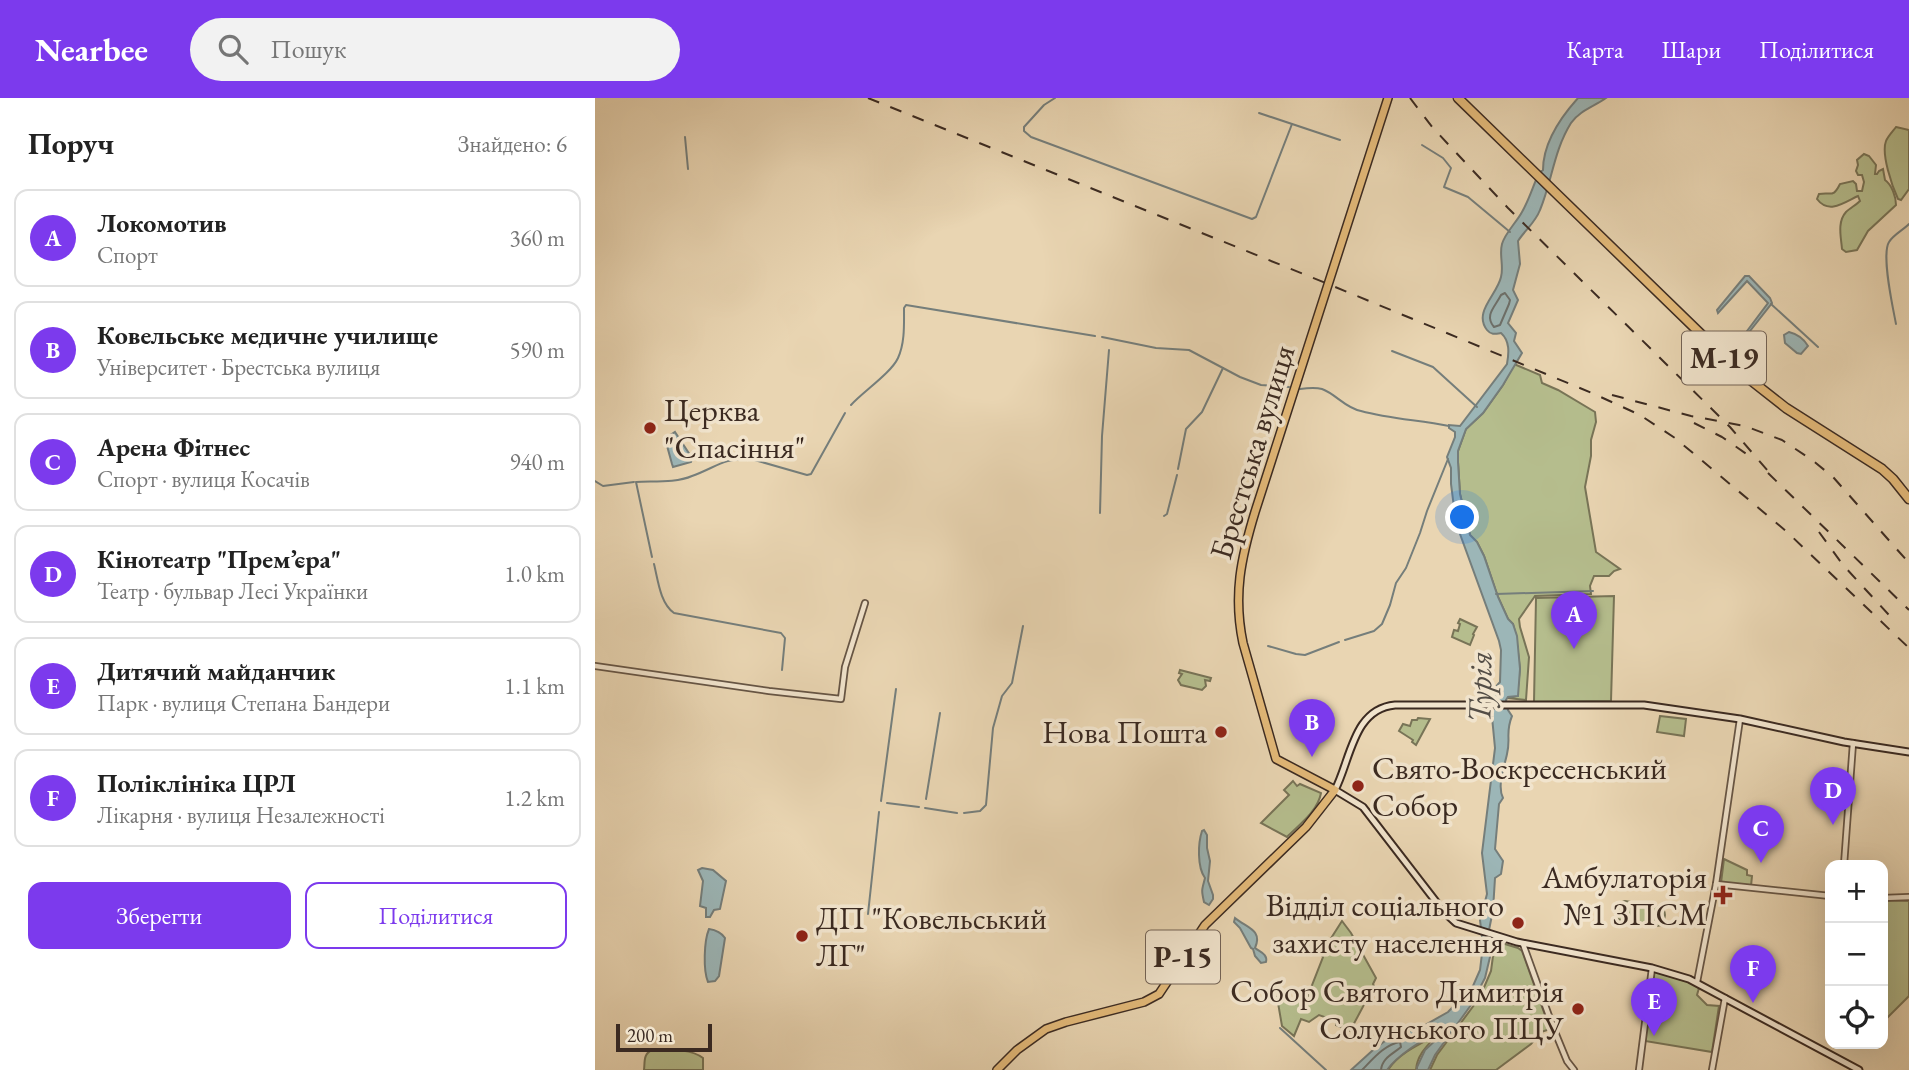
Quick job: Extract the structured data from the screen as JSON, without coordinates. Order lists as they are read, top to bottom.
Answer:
{
  "streets": {
    "highway": ["М-19"],
    "main road": ["Брестська вулиця", "Р-15"]
  },
  "crossings": [
    ["Брестська вулиця", "Р-15"]
  ],
  "water": ["Турія"],
  "places": {
    "other": [
      "Церква \"Спасіння\"",
      "Нова Пошта",
      "Свято-Воскресенський Собор",
      "Відділ соціального захисту населення",
      "ДП \"Ковельський ЛГ\"",
      "Собор Святого Димитрія Солунського ПЦУ"
    ],
    "health": ["Амбулаторія №1 ЗПСМ"]
  },
  "scale_bar": "200 m",
  "page": {
    "header": "Nearbee",
    "search": "Пошук",
    "nav": ["Карта", "Шари", "Поділитися"],
    "heading": ["Поруч", "Знайдено: 6"],
    "list": [
      {
        "mark": "A",
        "name": "Локомотив",
        "note": "Спорт",
        "value": "360 m"
      },
      {
        "mark": "B",
        "name": "Ковельське медичне училище",
        "note": "Університет · Брестська вулиця",
        "value": "590 m"
      },
      {
        "mark": "C",
        "name": "Арена Фітнес",
        "note": "Спорт · вулиця Косачів",
        "value": "940 m"
      },
      {
        "mark": "D",
        "name": "Кінотеатр \"Прем’єра\"",
        "note": "Театр · бульвар Лесі Українки",
        "value": "1.0 km"
      },
      {
        "mark": "E",
        "name": "Дитячий майданчик",
        "note": "Парк · вулиця Степана Бандери",
        "value": "1.1 km"
      },
      {
        "mark": "F",
        "name": "Поліклініка ЦРЛ",
        "note": "Лікарня · вулиця Незалежності",
        "value": "1.2 km"
      }
    ],
    "pins": [
      "A",
      "B",
      "D",
      "C",
      "F",
      "E"
    ],
    "map_buttons": ["+", "−"],
    "buttons": ["Зберегти", "Поділитися"],
    "scale": "200 m"
  }
}
